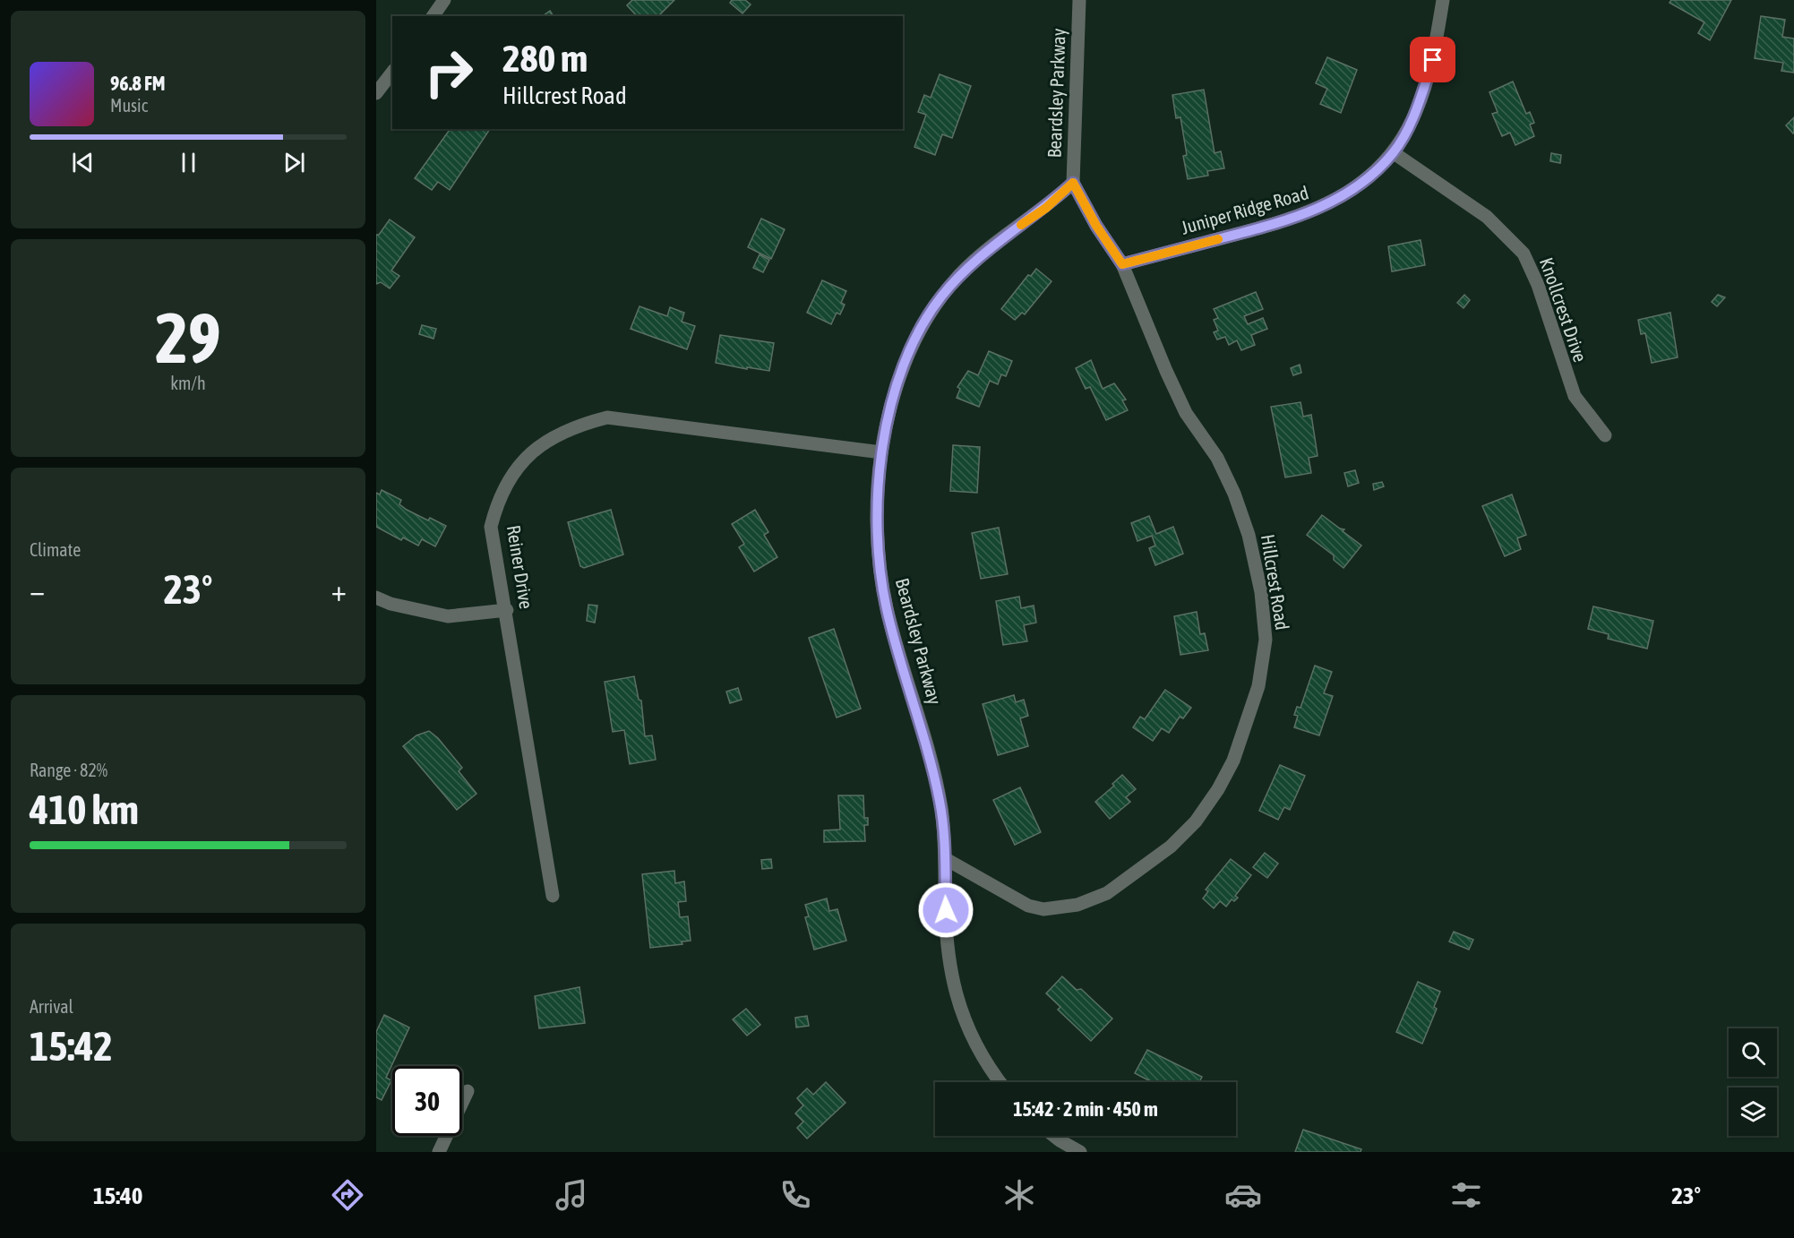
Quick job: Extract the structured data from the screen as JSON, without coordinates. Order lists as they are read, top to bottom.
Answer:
{
  "streets": {
    "street": [
      "Beardsley Parkway",
      "Juniper Ridge Road",
      "Knollcrest Drive",
      "Reiner Drive",
      "Hillcrest Road"
    ]
  },
  "crossings": [
    ["Beardsley Parkway", "Reiner Drive"],
    ["Beardsley Parkway", "Hillcrest Road"],
    ["Juniper Ridge Road", "Knollcrest Drive"],
    ["Juniper Ridge Road", "Hillcrest Road"]
  ],
  "page": {
    "turn": ["280 m", "Hillcrest Road"],
    "song": ["96.8 FM", "Music"],
    "tile": [
      ["29", "km/h"],
      "Climate",
      ["Range · 82%", "410 km"],
      ["Arrival", "15:42"]
    ],
    "heat": ["−", "23°", "+"],
    "limit": "30",
    "trip": "15:42 · 2 min · 450 m",
    "tabs": ["15:40", "23°"]
  }
}
